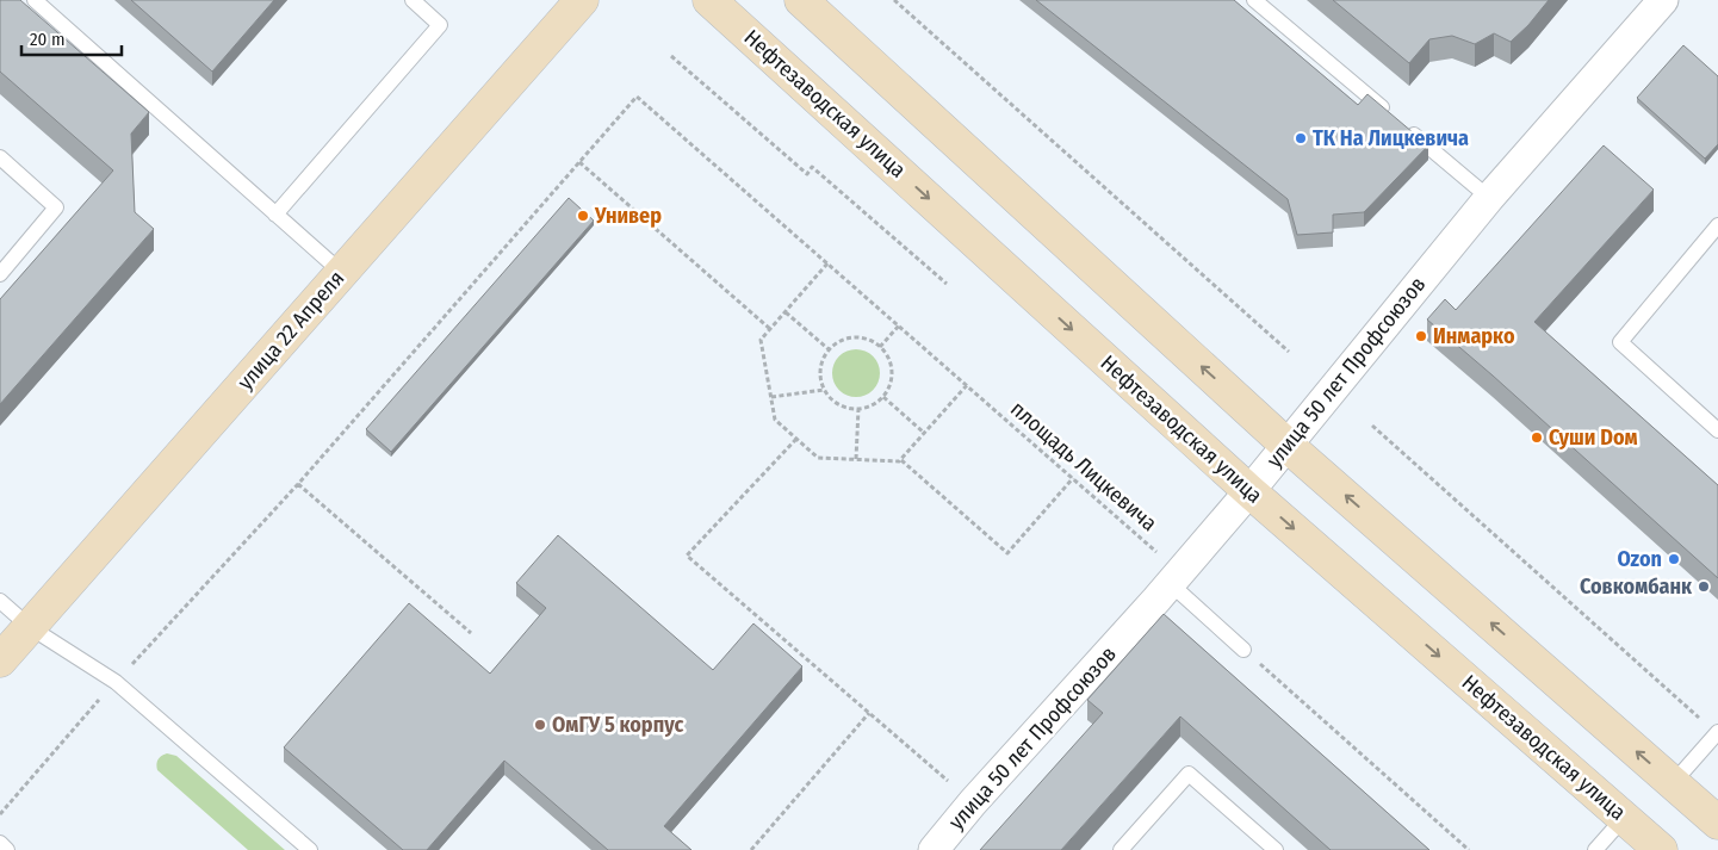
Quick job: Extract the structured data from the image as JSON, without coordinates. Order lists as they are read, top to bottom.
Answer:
{
  "streets": {
    "main road": ["Нефтезаводская улица", "улица 22 Апреля"],
    "street": ["улица 50 лет Профсоюзов"],
    "path": ["площадь Лицкевича"]
  },
  "crossings": [
    ["Нефтезаводская улица", "улица 50 лет Профсоюзов"],
    ["улица 50 лет Профсоюзов", "площадь Лицкевича"]
  ],
  "places": [
    "ТК На Лицкевича",
    "Универ",
    "Инмарко",
    "Суши Dом",
    "Ozon",
    "Совкомбанк",
    "ОмГУ 5 корпус"
  ],
  "scale_bar": "20 m"
}
